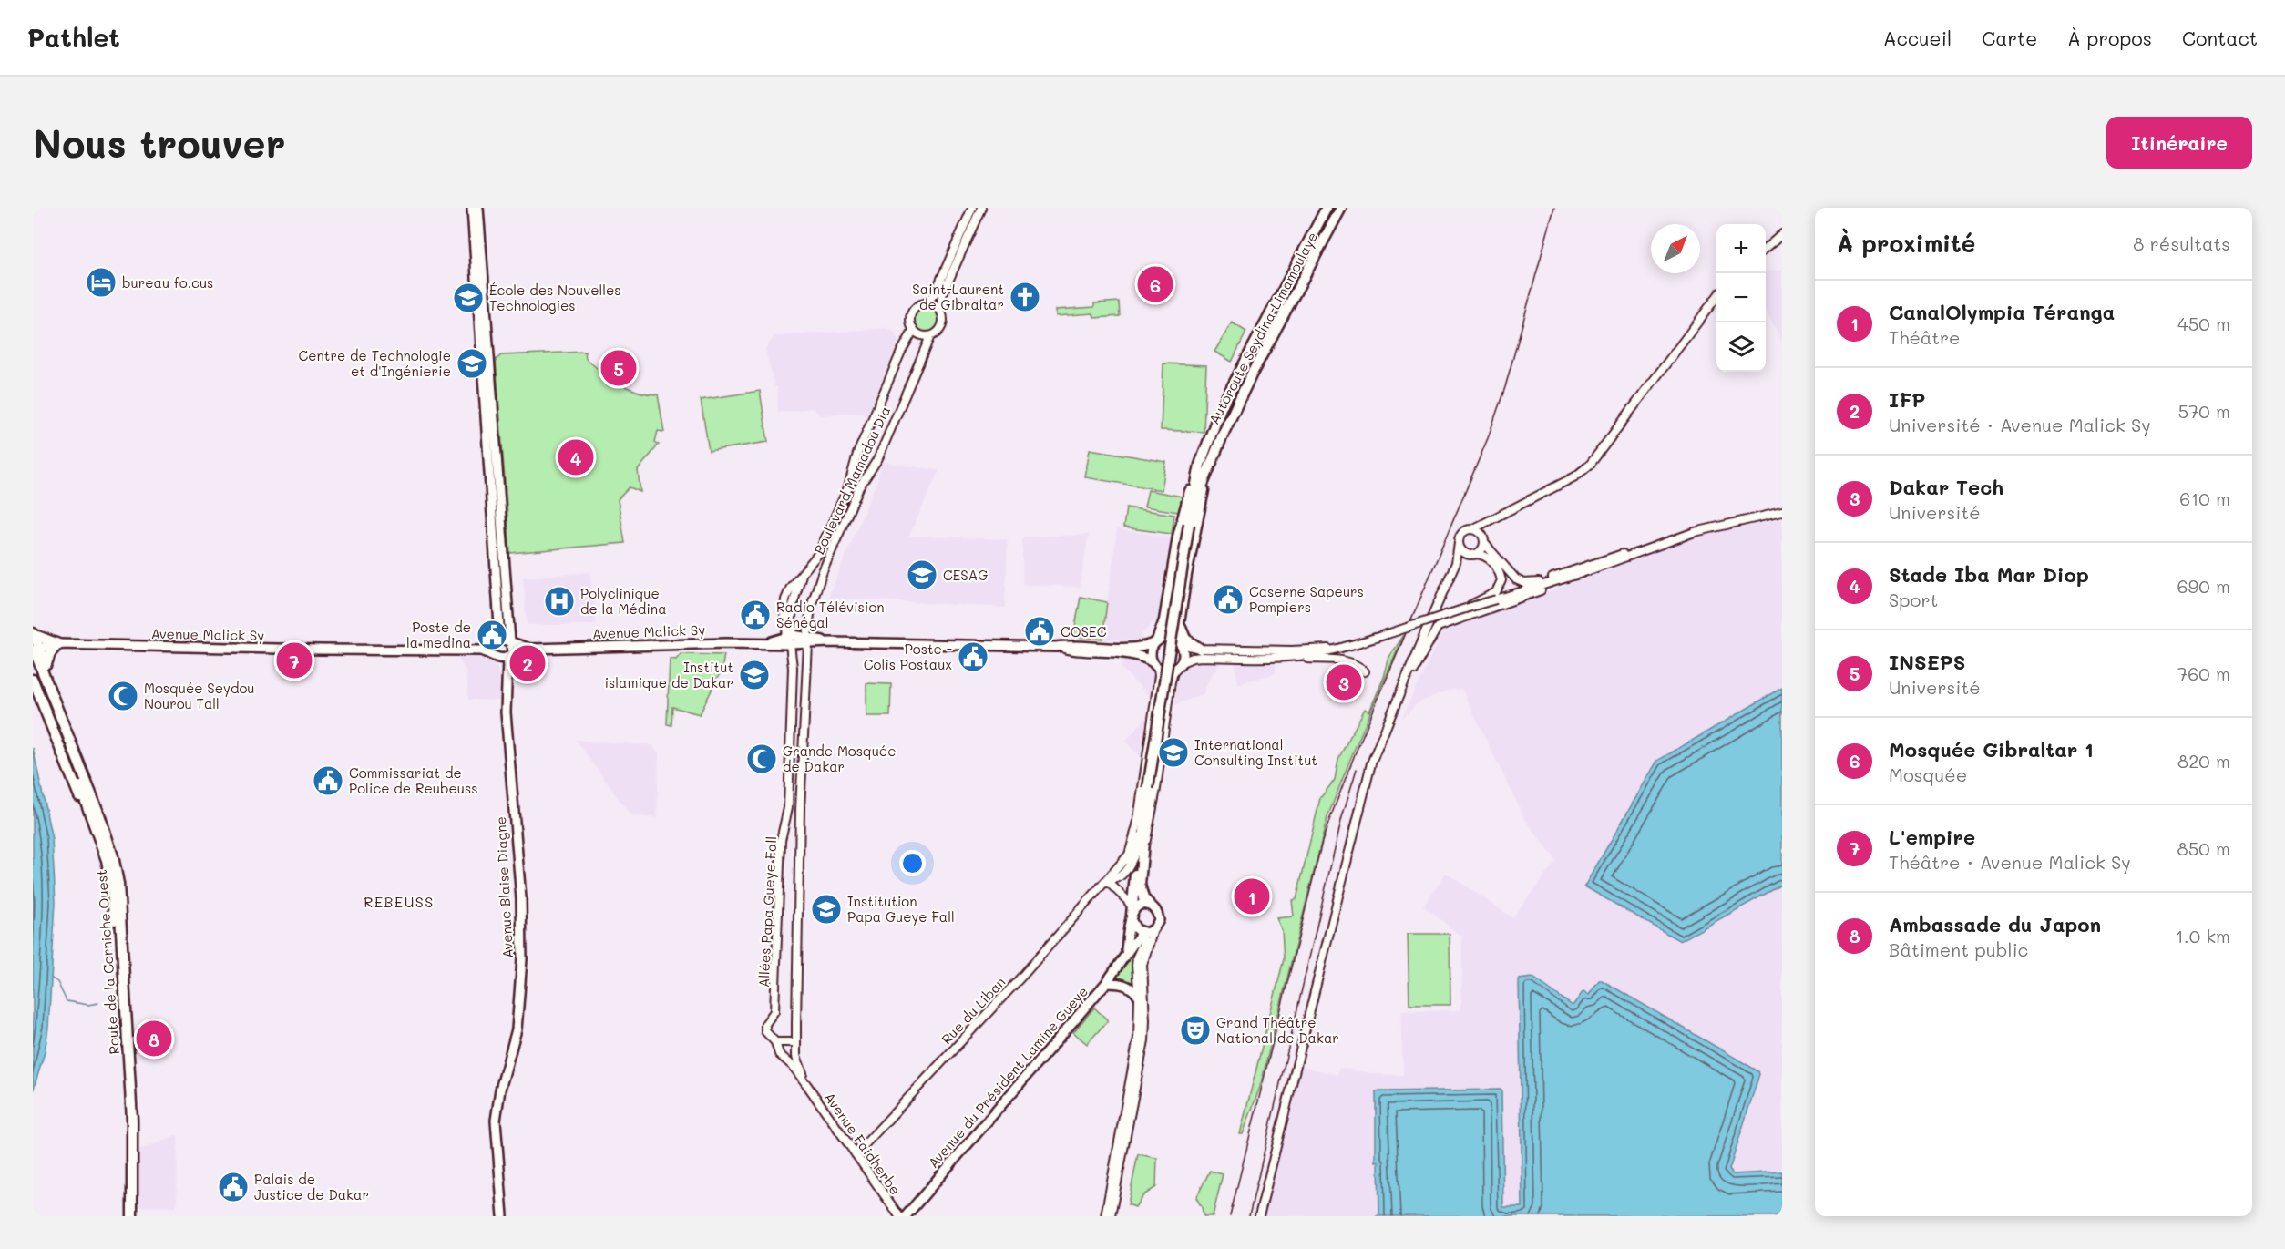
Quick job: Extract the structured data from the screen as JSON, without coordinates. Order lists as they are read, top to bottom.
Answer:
{
  "streets": {
    "highway": ["Autoroute Seydina-Limamoulaye", "Route de la Corniche Ouest"],
    "main road": ["Avenue Malick Sy", "Avenue Blaise Diagne", "Avenue du Président Lamine Gueye"],
    "street": [
      "Boulevard Mamadou Dia",
      "Allées Papa Gueye Fall",
      "Rue du Liban",
      "Avenue Faidherbe"
    ]
  },
  "crossings": [
    ["Boulevard Mamadou Dia", "Avenue Malick Sy"],
    ["Boulevard Mamadou Dia", "Allées Papa Gueye Fall"],
    ["Avenue Malick Sy", "Avenue Blaise Diagne"],
    ["Avenue Malick Sy", "Allées Papa Gueye Fall"],
    ["Avenue Malick Sy", "Route de la Corniche Ouest"],
    ["Allées Papa Gueye Fall", "Avenue Faidherbe"],
    ["Rue du Liban", "Avenue Faidherbe"]
  ],
  "districts": ["REBEUSS"],
  "places": {
    "hotel": ["bureau fo.cus"],
    "church": ["Saint-Laurent de Gibraltar"],
    "school or university": [
      "École des Nouvelles Technologies",
      "Centre de Technologie et d'Ingénierie",
      "CESAG",
      "Institut islamique de Dakar",
      "International Consulting Institut",
      "Institution Papa Gueye Fall"
    ],
    "public building": [
      "Caserne Sapeurs Pompiers",
      "Radio Télévision Sénégal",
      "COSEC",
      "Poste de la medina",
      "Poste - Colis Postaux",
      "Commissariat de Police de Reubeuss",
      "Palais de Justice de Dakar"
    ],
    "hospital": ["Polyclinique de la Médina"],
    "mosque": ["Mosquée Seydou Nourou Tall", "Grande Mosquée de Dakar"],
    "theatre": ["Grand Théâtre National de Dakar"]
  },
  "north": "top right",
  "page": {
    "header": "Pathlet",
    "nav": [
      "Accueil",
      "Carte",
      "À propos",
      "Contact"
    ],
    "buttons": "Itinéraire",
    "title": "Nous trouver",
    "heading": ["À proximité", "8 résultats"],
    "map_buttons": ["+", "−"],
    "pins": [
      "6",
      "5",
      "4",
      "7",
      "2",
      "3",
      "1",
      "8"
    ],
    "list": [
      {
        "mark": "1",
        "name": "CanalOlympia Téranga",
        "note": "Théâtre",
        "value": "450 m"
      },
      {
        "mark": "2",
        "name": "IFP",
        "note": "Université · Avenue Malick Sy",
        "value": "570 m"
      },
      {
        "mark": "3",
        "name": "Dakar Tech",
        "note": "Université",
        "value": "610 m"
      },
      {
        "mark": "4",
        "name": "Stade Iba Mar Diop",
        "note": "Sport",
        "value": "690 m"
      },
      {
        "mark": "5",
        "name": "INSEPS",
        "note": "Université",
        "value": "760 m"
      },
      {
        "mark": "6",
        "name": "Mosquée Gibraltar 1",
        "note": "Mosquée",
        "value": "820 m"
      },
      {
        "mark": "7",
        "name": "L'empire",
        "note": "Théâtre · Avenue Malick Sy",
        "value": "850 m"
      },
      {
        "mark": "8",
        "name": "Ambassade du Japon",
        "note": "Bâtiment public",
        "value": "1.0 km"
      }
    ]
  }
}
